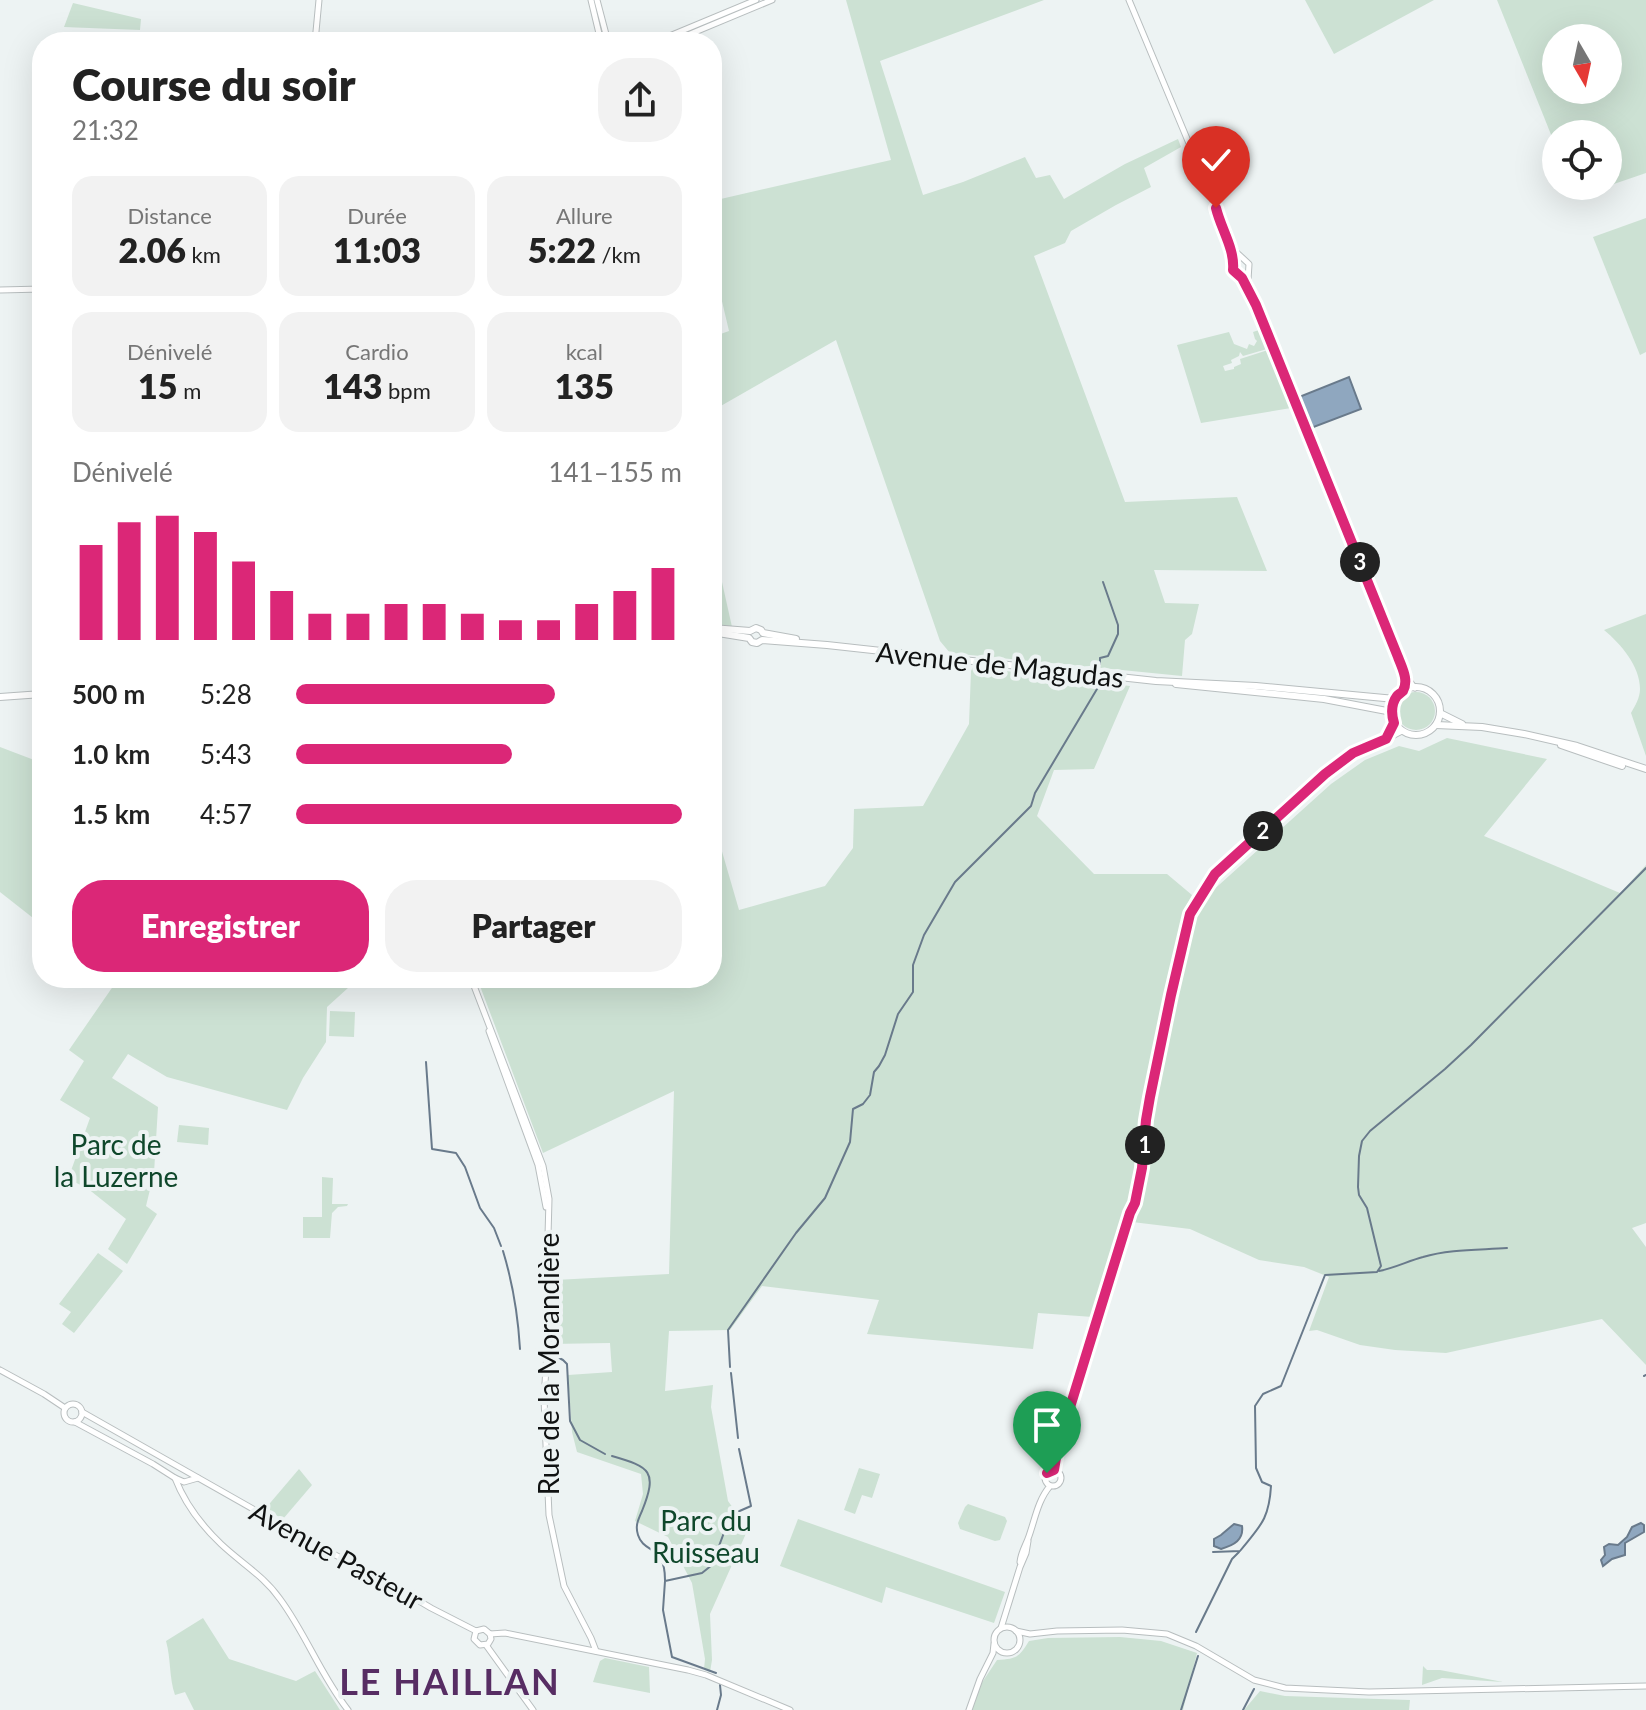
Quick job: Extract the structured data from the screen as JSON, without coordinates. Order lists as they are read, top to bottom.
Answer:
{
  "streets": {
    "main road": ["Avenue de Magudas"],
    "street": ["Rue de la Morandière", "Avenue Pasteur"]
  },
  "districts": ["LE HAILLAN"],
  "parks": ["Parc de la Luzerne", "Parc du Ruisseau"],
  "north": "bottom",
  "page": {
    "heading": ["Course du soir", "21:32"],
    "stats": [
      ["Distance", "2.06 km"],
      ["Durée", "11:03"],
      ["Allure", "5:22 /km"],
      ["Dénivelé", "15 m"],
      ["Cardio", "143 bpm"],
      ["kcal", "135"]
    ],
    "chart": ["Dénivelé", "141–155 m"],
    "pins": ["3", "2", "1"],
    "list": [
      {
        "name": "500 m",
        "note": "5:28"
      },
      {
        "name": "1.0 km",
        "note": "5:43"
      },
      {
        "name": "1.5 km",
        "note": "4:57"
      }
    ],
    "buttons": ["Enregistrer", "Partager"]
  }
}
